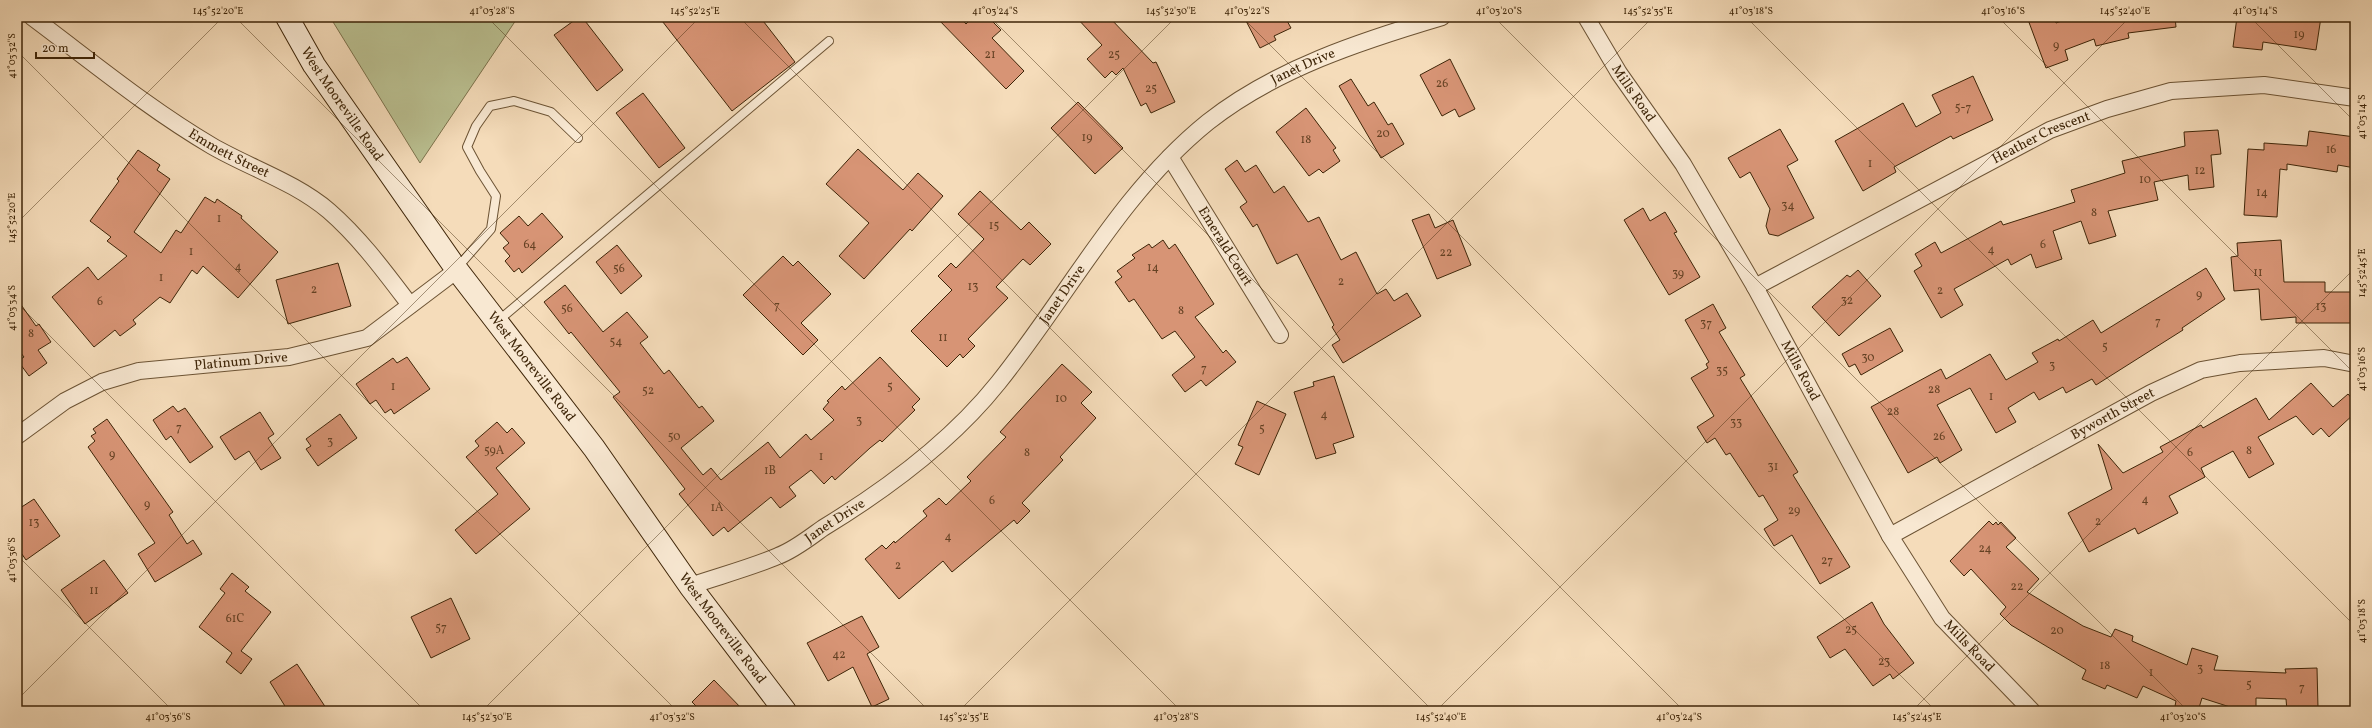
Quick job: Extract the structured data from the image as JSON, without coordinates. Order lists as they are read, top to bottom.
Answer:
{
  "streets": {
    "main road": ["West Mooreville Road"],
    "street": [
      "Janet Drive",
      "Mills Road",
      "Heather Crescent",
      "Emmett Street",
      "Emerald Court",
      "Platinum Drive",
      "Byworth Street"
    ]
  },
  "crossings": [
    ["Janet Drive", "West Mooreville Road"],
    ["Janet Drive", "Emerald Court"],
    ["Mills Road", "Heather Crescent"],
    ["Mills Road", "Byworth Street"],
    ["West Mooreville Road", "Platinum Drive"],
    ["Emmett Street", "Platinum Drive"]
  ],
  "house_numbers": [
    "19",
    "9",
    "21",
    "25",
    "26",
    "25",
    "5-7",
    "20",
    "19",
    "18",
    "16",
    "1",
    "12",
    "10",
    "14",
    "34",
    "8",
    "1",
    "15",
    "64",
    "6",
    "4",
    "1",
    "22",
    "4",
    "14",
    "56",
    "11",
    "39",
    "1",
    "2",
    "13",
    "2",
    "2",
    "9",
    "32",
    "6",
    "7",
    "13",
    "56",
    "8",
    "7",
    "37",
    "8",
    "11",
    "54",
    "5",
    "30",
    "3",
    "7",
    "35",
    "1",
    "5",
    "28",
    "52",
    "1",
    "10",
    "28",
    "4",
    "3",
    "33",
    "7",
    "5",
    "50",
    "26",
    "3",
    "59A",
    "8",
    "8",
    "6",
    "9",
    "1",
    "31",
    "1B",
    "4",
    "6",
    "9",
    "1A",
    "29",
    "2",
    "13",
    "4",
    "24",
    "27",
    "2",
    "22",
    "11",
    "61C",
    "57",
    "25",
    "20",
    "42",
    "23",
    "18",
    "3",
    "1",
    "5",
    "7"
  ],
  "scale_bar": "20 m",
  "coordinates": [
    "145°52'20\"E",
    "41°03'28\"S",
    "145°52'25\"E",
    "41°03'24\"S",
    "145°52'30\"E",
    "41°03'22\"S",
    "41°03'20\"S",
    "145°52'35\"E",
    "41°03'18\"S",
    "41°03'16\"S",
    "145°52'40\"E",
    "41°03'14\"S",
    "41°03'32\"S",
    "145°52'45\"E",
    "41°03'34\"S",
    "41°03'36\"S"
  ]
}
